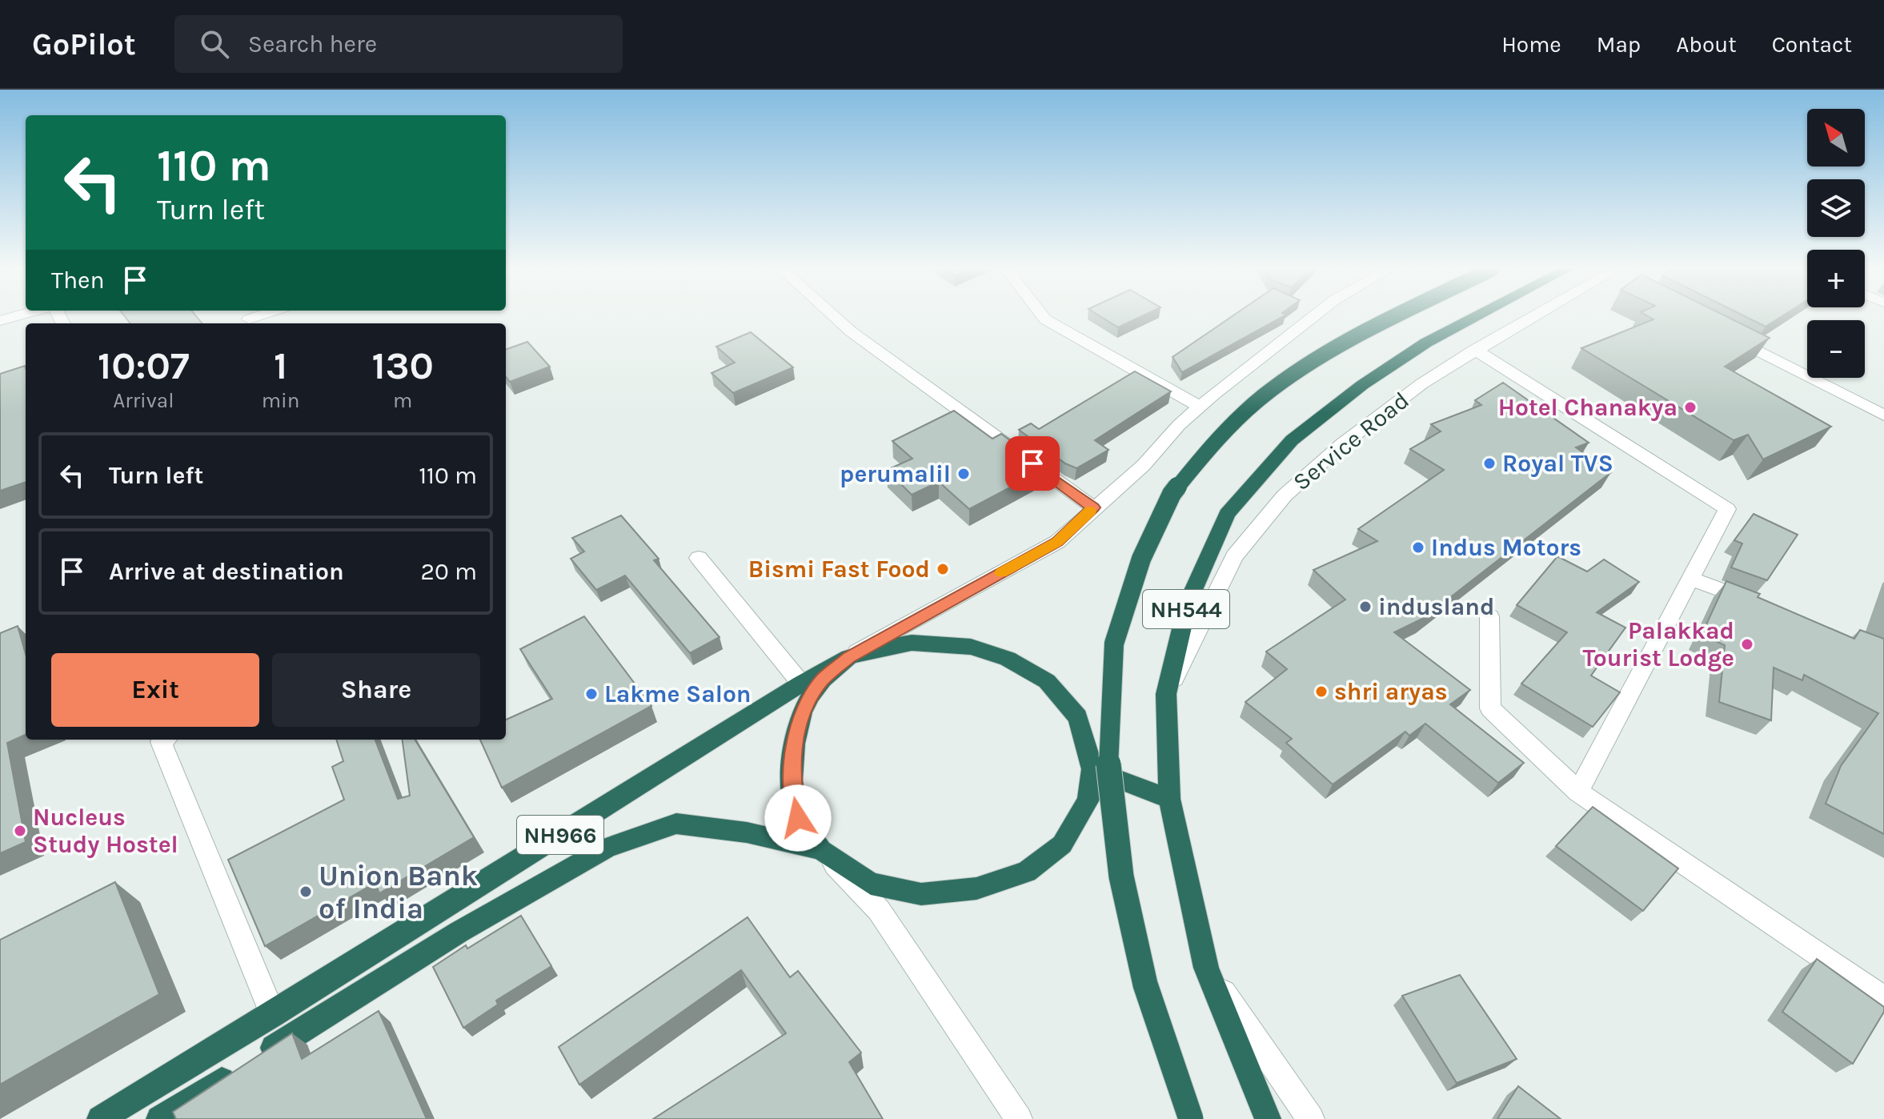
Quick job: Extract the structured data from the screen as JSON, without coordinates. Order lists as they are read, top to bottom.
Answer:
{
  "streets": {
    "highway": ["NH544", "NH966"],
    "street": ["Service Road"]
  },
  "crossings": [
    ["Service Road", "NH544"]
  ],
  "places": [
    "Hotel Chanakya",
    "Royal TVS",
    "perumalil",
    "Indus Motors",
    "Bismi Fast Food",
    "indusland",
    "Palakkad Tourist Lodge",
    "shri aryas",
    "Lakme Salon",
    "Nucleus Study Hostel",
    "Union Bank of India"
  ],
  "north": "top left",
  "page": {
    "header": "GoPilot",
    "search": "Search here",
    "nav": [
      "Home",
      "Map",
      "About",
      "Contact"
    ],
    "map_buttons": ["+", "−"],
    "turn": ["110 m", "Turn left"],
    "then": "Then",
    "eta": [
      "10:07",
      "Arrival",
      "1",
      "min",
      "130",
      "m"
    ],
    "list": [
      {
        "name": "Turn left",
        "value": "110 m"
      },
      {
        "name": "Arrive at destination",
        "value": "20 m"
      }
    ],
    "buttons": ["Exit", "Share"]
  }
}
